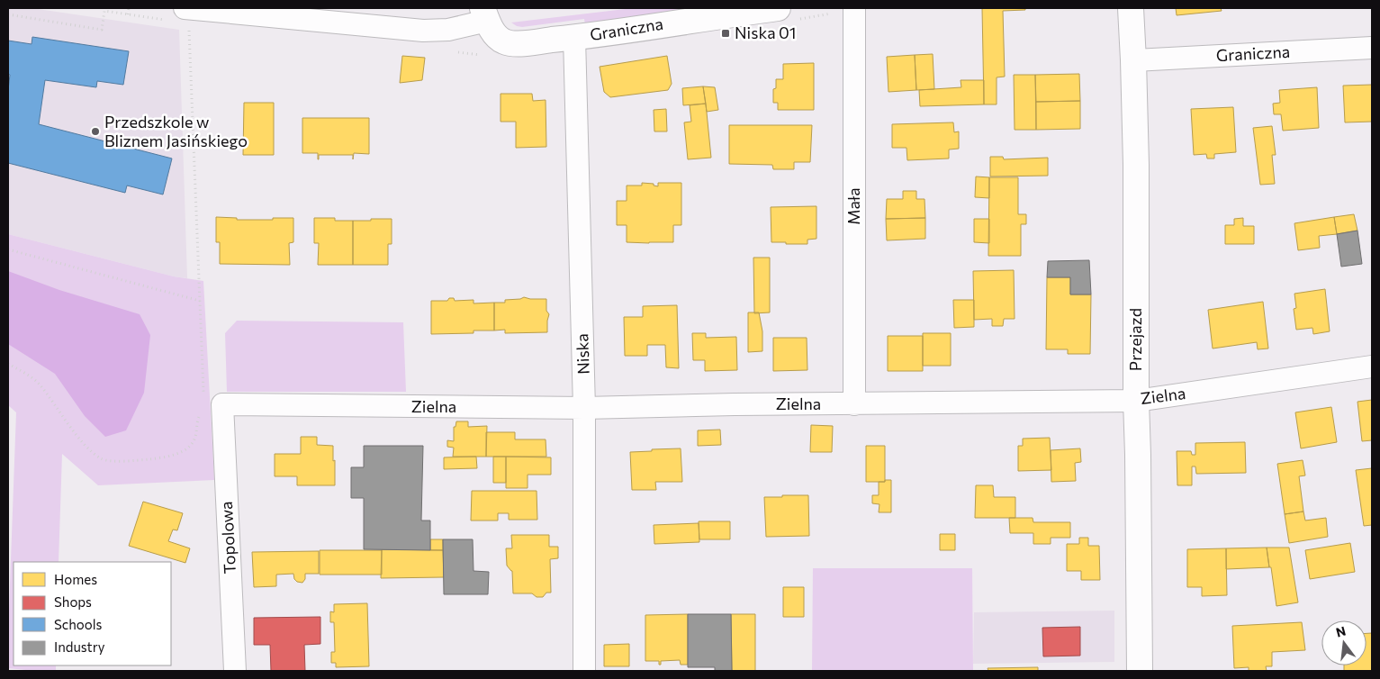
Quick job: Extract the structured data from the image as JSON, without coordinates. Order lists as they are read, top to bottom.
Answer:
{
  "streets": {
    "street": [
      "Graniczna",
      "Mała",
      "Przejazd",
      "Niska",
      "Zielna",
      "Topolowa"
    ]
  },
  "crossings": [
    ["Graniczna", "Przejazd"],
    ["Graniczna", "Niska"],
    ["Mała", "Zielna"],
    ["Przejazd", "Zielna"],
    ["Niska", "Zielna"],
    ["Zielna", "Topolowa"]
  ],
  "places": {
    "transit": ["Niska 01"],
    "other": ["Przedszkole w Bliznem Jasińskiego"]
  },
  "legend": [
    "Homes",
    "Shops",
    "Schools",
    "Industry"
  ],
  "north": "top"
}
